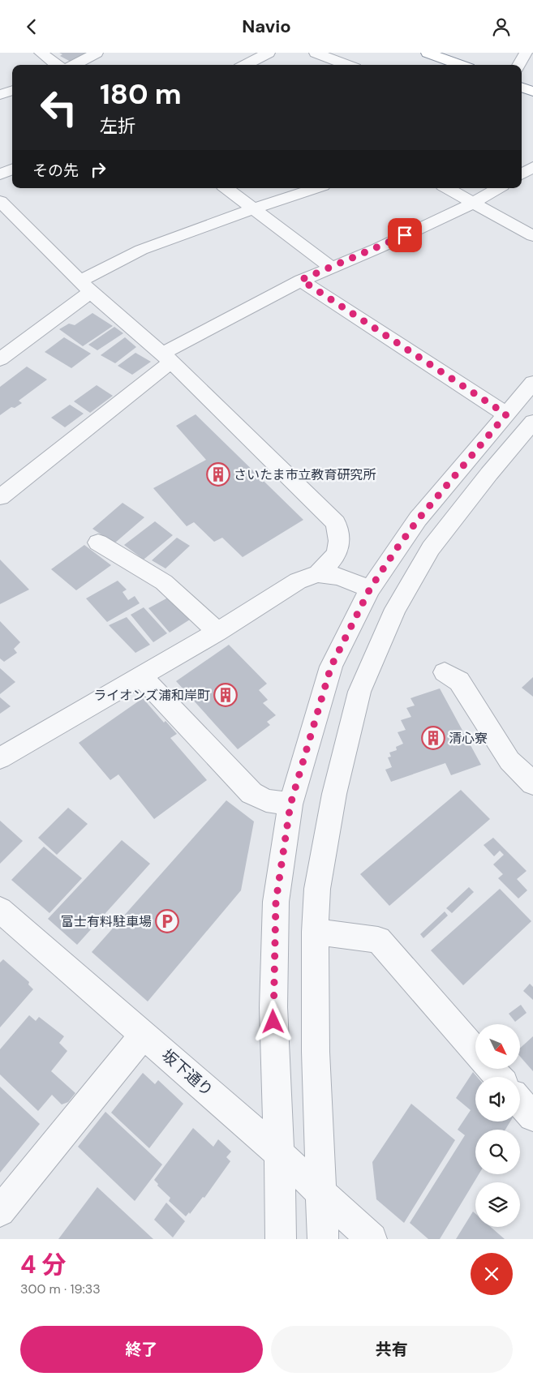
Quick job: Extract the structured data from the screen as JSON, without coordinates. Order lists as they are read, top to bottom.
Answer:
{
  "streets": {
    "street": ["坂下通り"]
  },
  "places": {
    "building": ["さいたま市立教育研究所", "ライオンズ浦和岸町", "清心寮"],
    "parking": ["富士有料駐車場"]
  },
  "north": "bottom right",
  "page": {
    "header": "Navio",
    "turn": ["180 m", "左折"],
    "then": "その先",
    "heading": ["4 分", "300 m · 19:33"],
    "buttons": ["終了", "共有"]
  }
}
